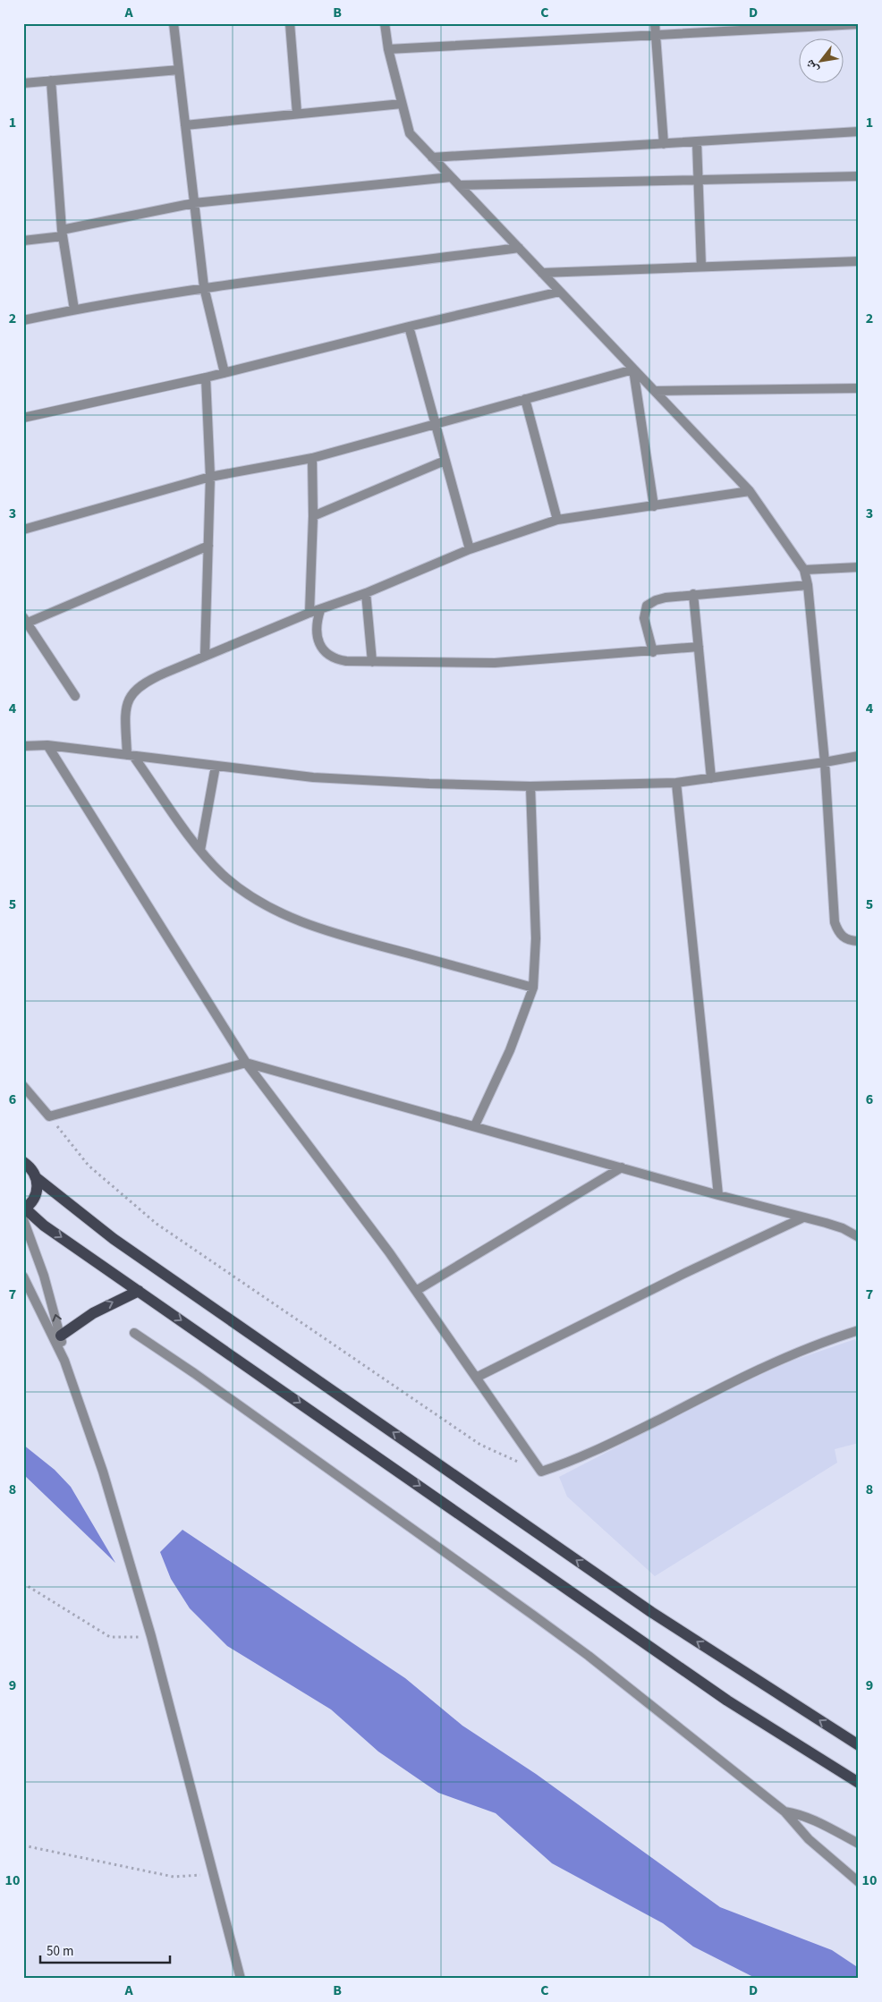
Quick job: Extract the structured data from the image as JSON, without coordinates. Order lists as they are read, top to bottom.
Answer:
{
  "scale_bar": "50 m",
  "north": "bottom left",
  "grid": {
    "columns": [
      "A",
      "B",
      "C",
      "D"
    ],
    "rows": [
      "1",
      "2",
      "3",
      "4",
      "5",
      "6",
      "7",
      "8",
      "9",
      "10"
    ]
  }
}
